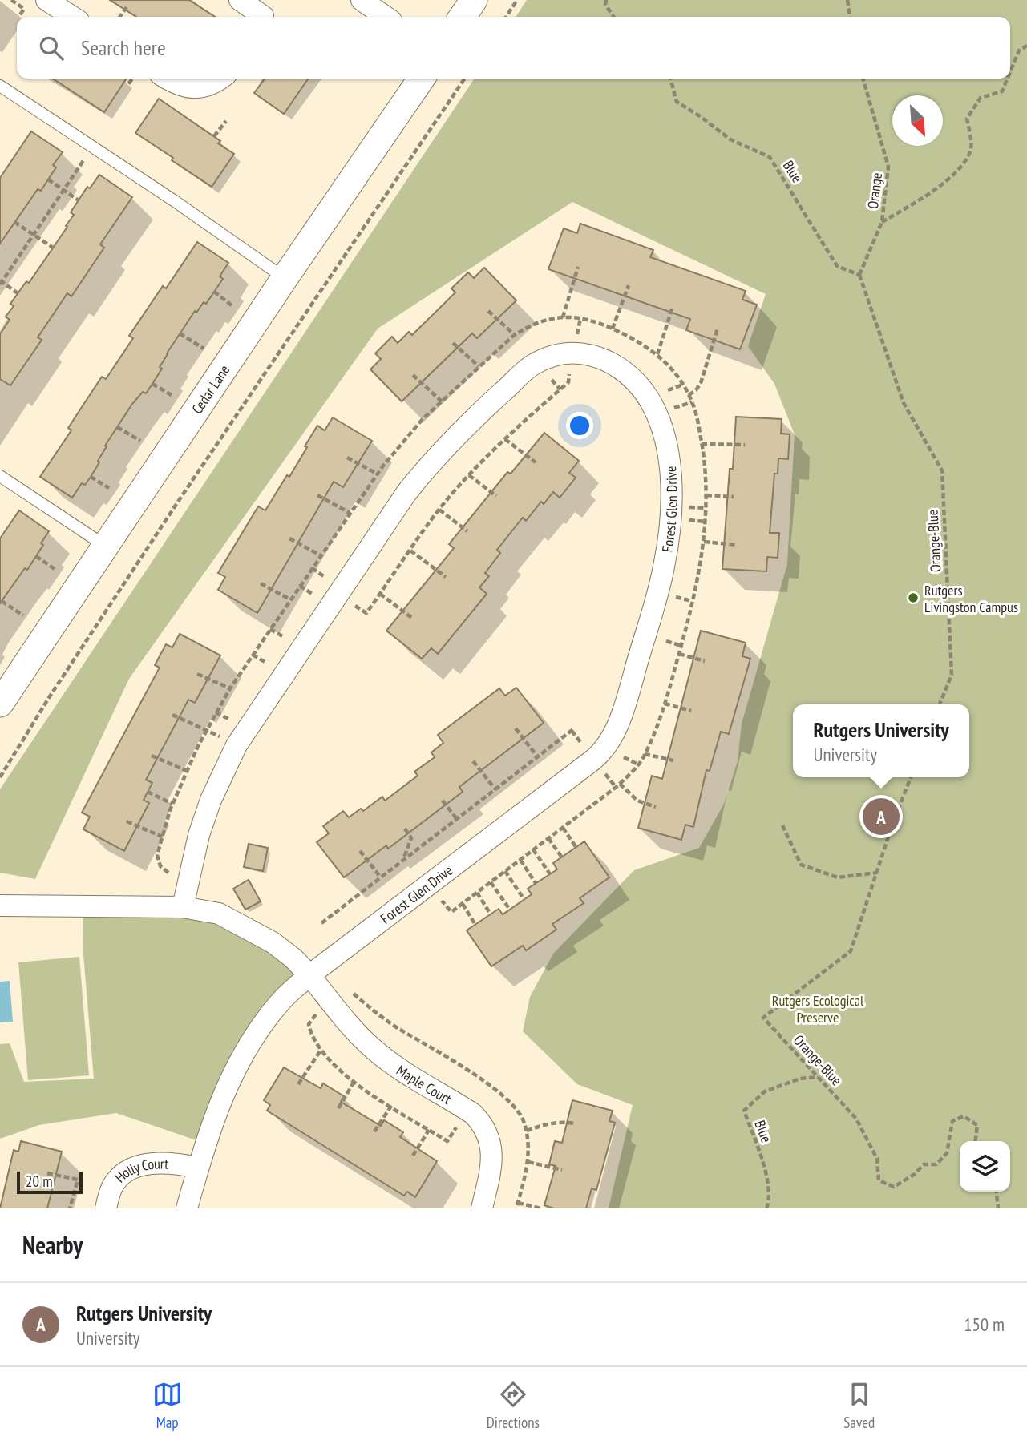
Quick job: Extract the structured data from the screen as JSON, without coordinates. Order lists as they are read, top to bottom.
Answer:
{
  "streets": {
    "street": [
      "Cedar Lane",
      "Forest Glen Drive",
      "Maple Court",
      "Holly Court"
    ],
    "path": ["Blue", "Orange", "Orange-Blue"]
  },
  "crossings": [
    ["Blue", "Orange"],
    ["Blue", "Orange-Blue"],
    ["Orange", "Orange-Blue"],
    ["Forest Glen Drive", "Maple Court"],
    ["Forest Glen Drive", "Holly Court"]
  ],
  "parks": ["Rutgers Ecological Preserve"],
  "places": ["Rutgers Livingston Campus"],
  "scale_bar": "20 m",
  "north": "bottom right",
  "page": {
    "search": "Search here",
    "popup": ["Rutgers University", "University"],
    "pins": "A",
    "scale": "20 m",
    "heading": "Nearby",
    "list": [
      {
        "mark": "A",
        "name": "Rutgers University",
        "note": "University",
        "value": "150 m"
      }
    ],
    "nav": ["Map", "Directions", "Saved"]
  }
}
